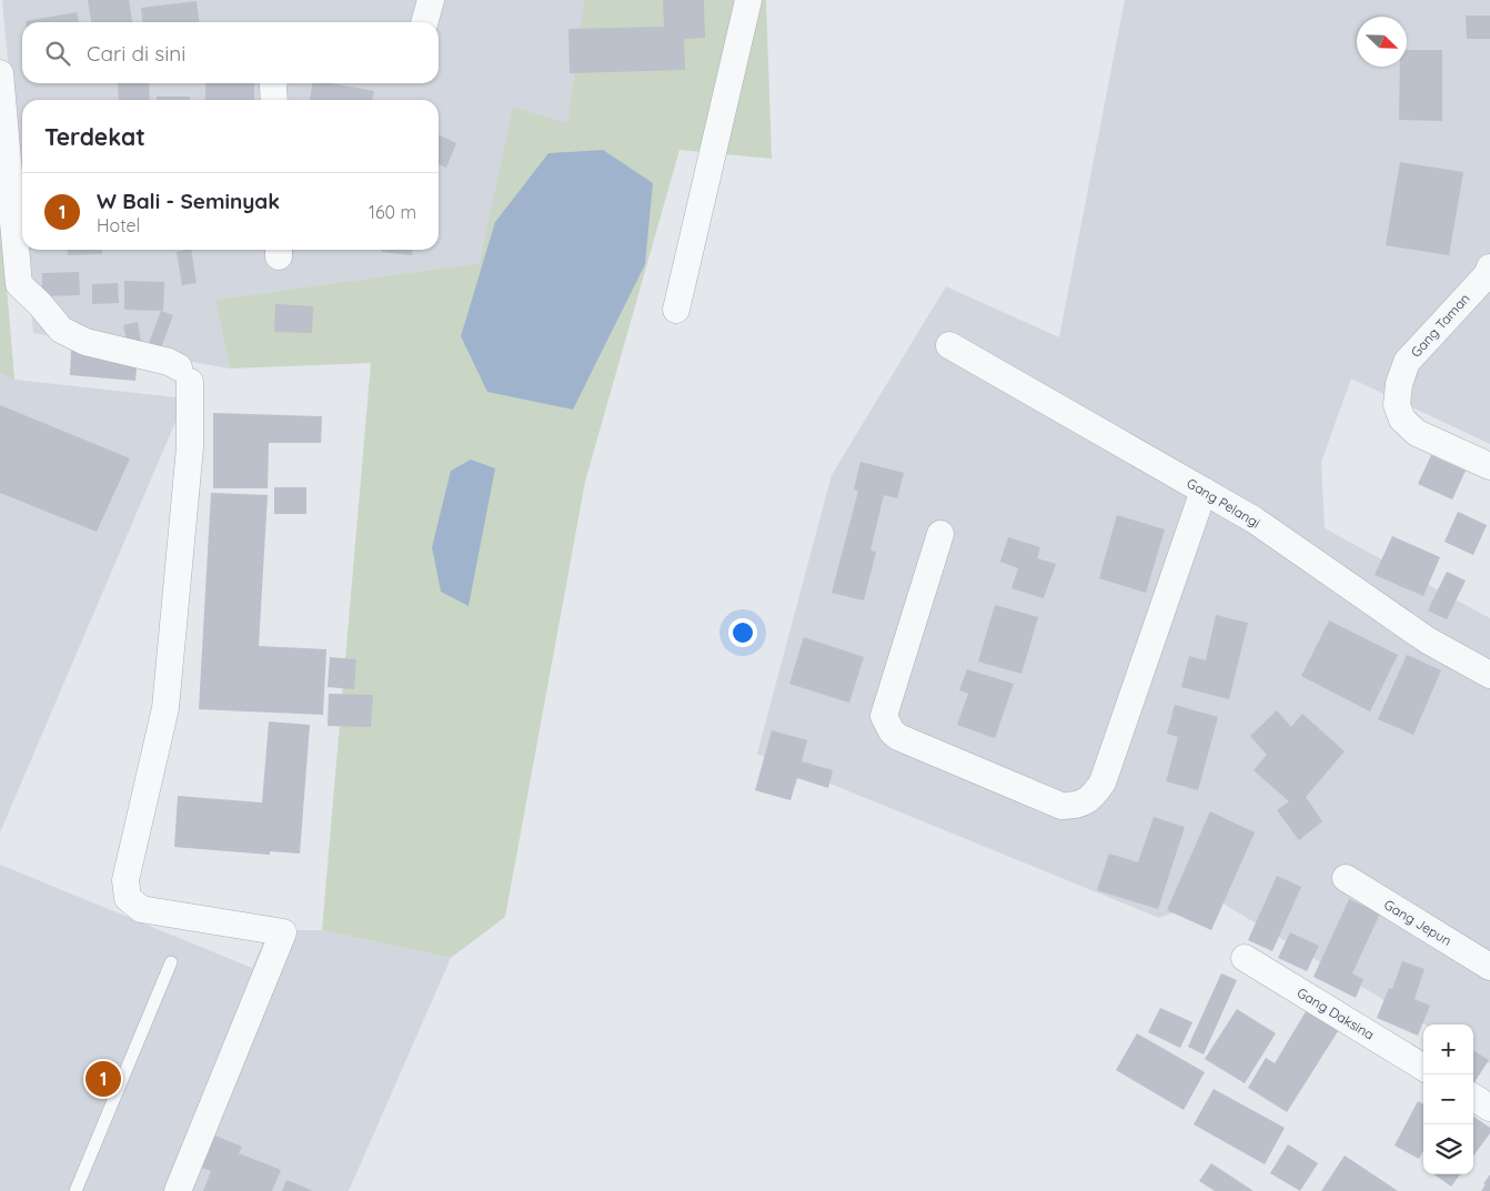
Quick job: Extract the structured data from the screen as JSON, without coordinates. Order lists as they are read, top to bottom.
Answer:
{
  "streets": {
    "street": [
      "Gang Taman",
      "Gang Pelangi",
      "Gang Jepun",
      "Gang Daksina"
    ]
  },
  "north": "bottom right",
  "page": {
    "search": "Cari di sini",
    "heading": "Terdekat",
    "list": [
      {
        "mark": "1",
        "name": "W Bali - Seminyak",
        "note": "Hotel",
        "value": "160 m"
      }
    ],
    "map_buttons": ["+", "−"],
    "pins": "1"
  }
}
